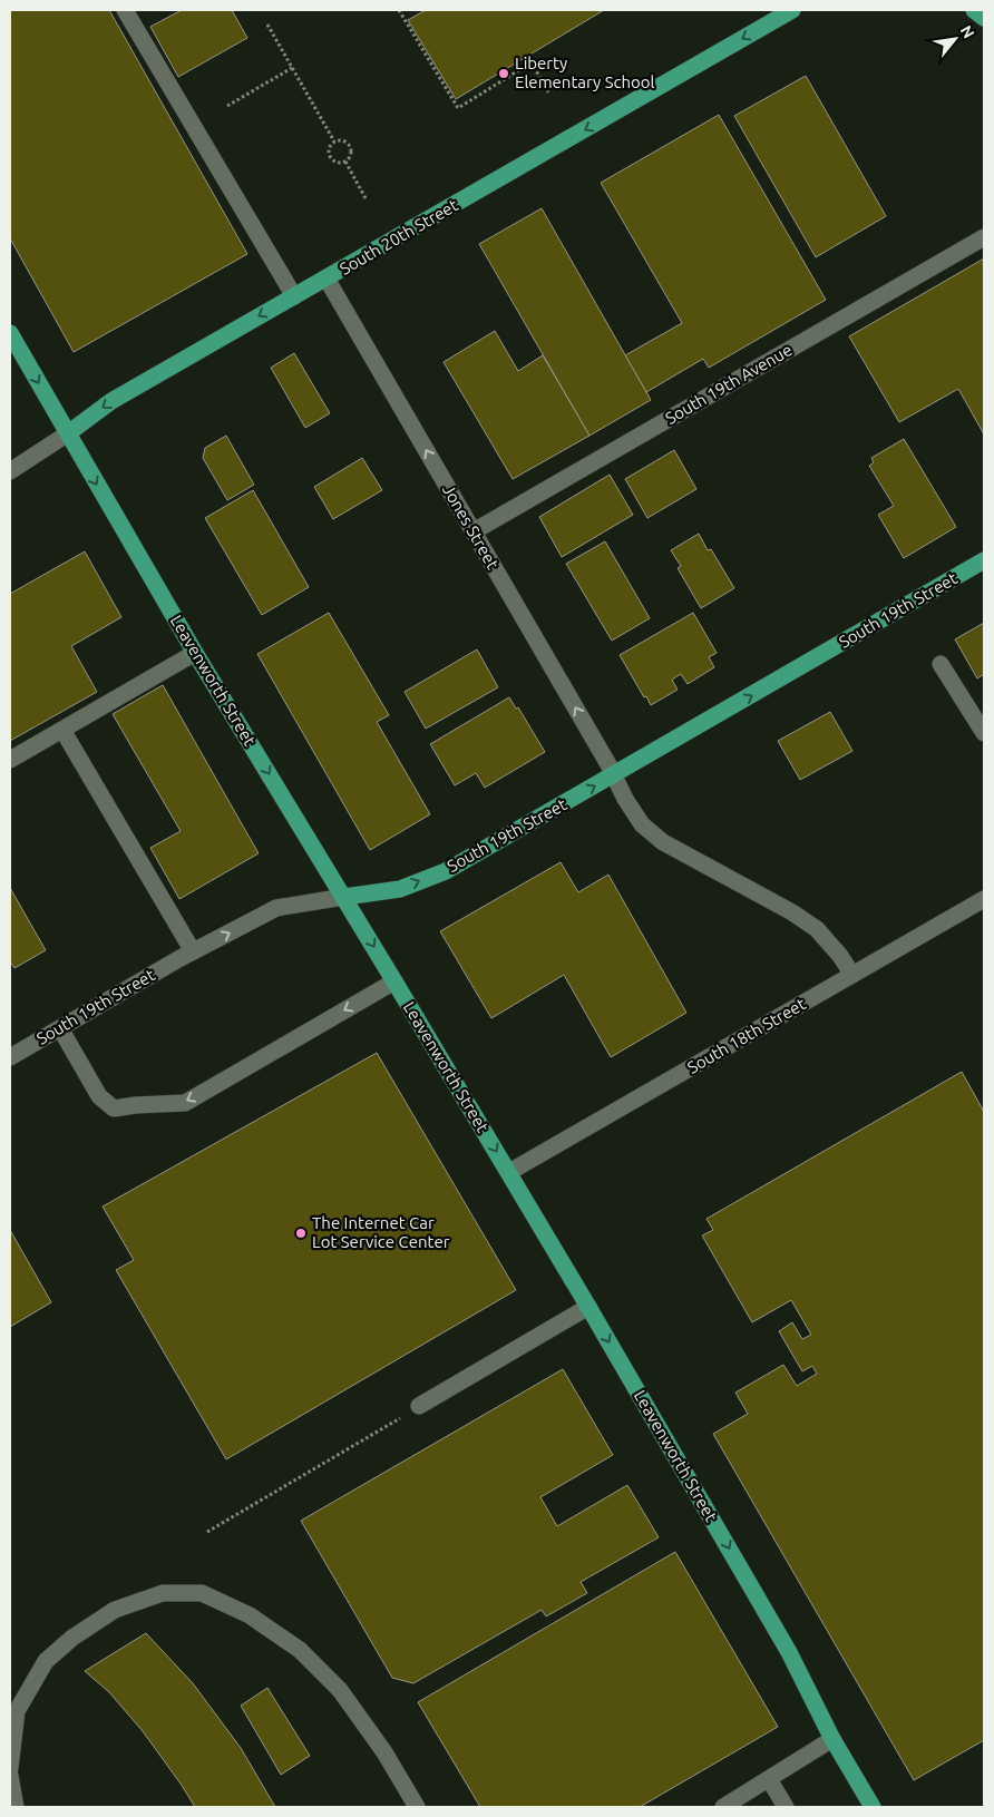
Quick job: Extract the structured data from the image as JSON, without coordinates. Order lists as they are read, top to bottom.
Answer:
{
  "streets": {
    "main road": ["South 20th Street", "South 19th Street", "Leavenworth Street"],
    "street": ["South 19th Avenue", "Jones Street", "South 18th Street"]
  },
  "crossings": [
    ["South 20th Street", "Jones Street"],
    ["South 20th Street", "Leavenworth Street"],
    ["South 19th Avenue", "Jones Street"],
    ["Jones Street", "South 19th Street"],
    ["Jones Street", "South 18th Street"],
    ["South 19th Street", "Leavenworth Street"],
    ["Leavenworth Street", "South 18th Street"]
  ],
  "one_way": [
    "South 20th Street",
    "Jones Street",
    "South 19th Street",
    "Leavenworth Street"
  ],
  "places": ["Liberty Elementary School", "The Internet Car Lot Service Center"],
  "north": "top right"
}
